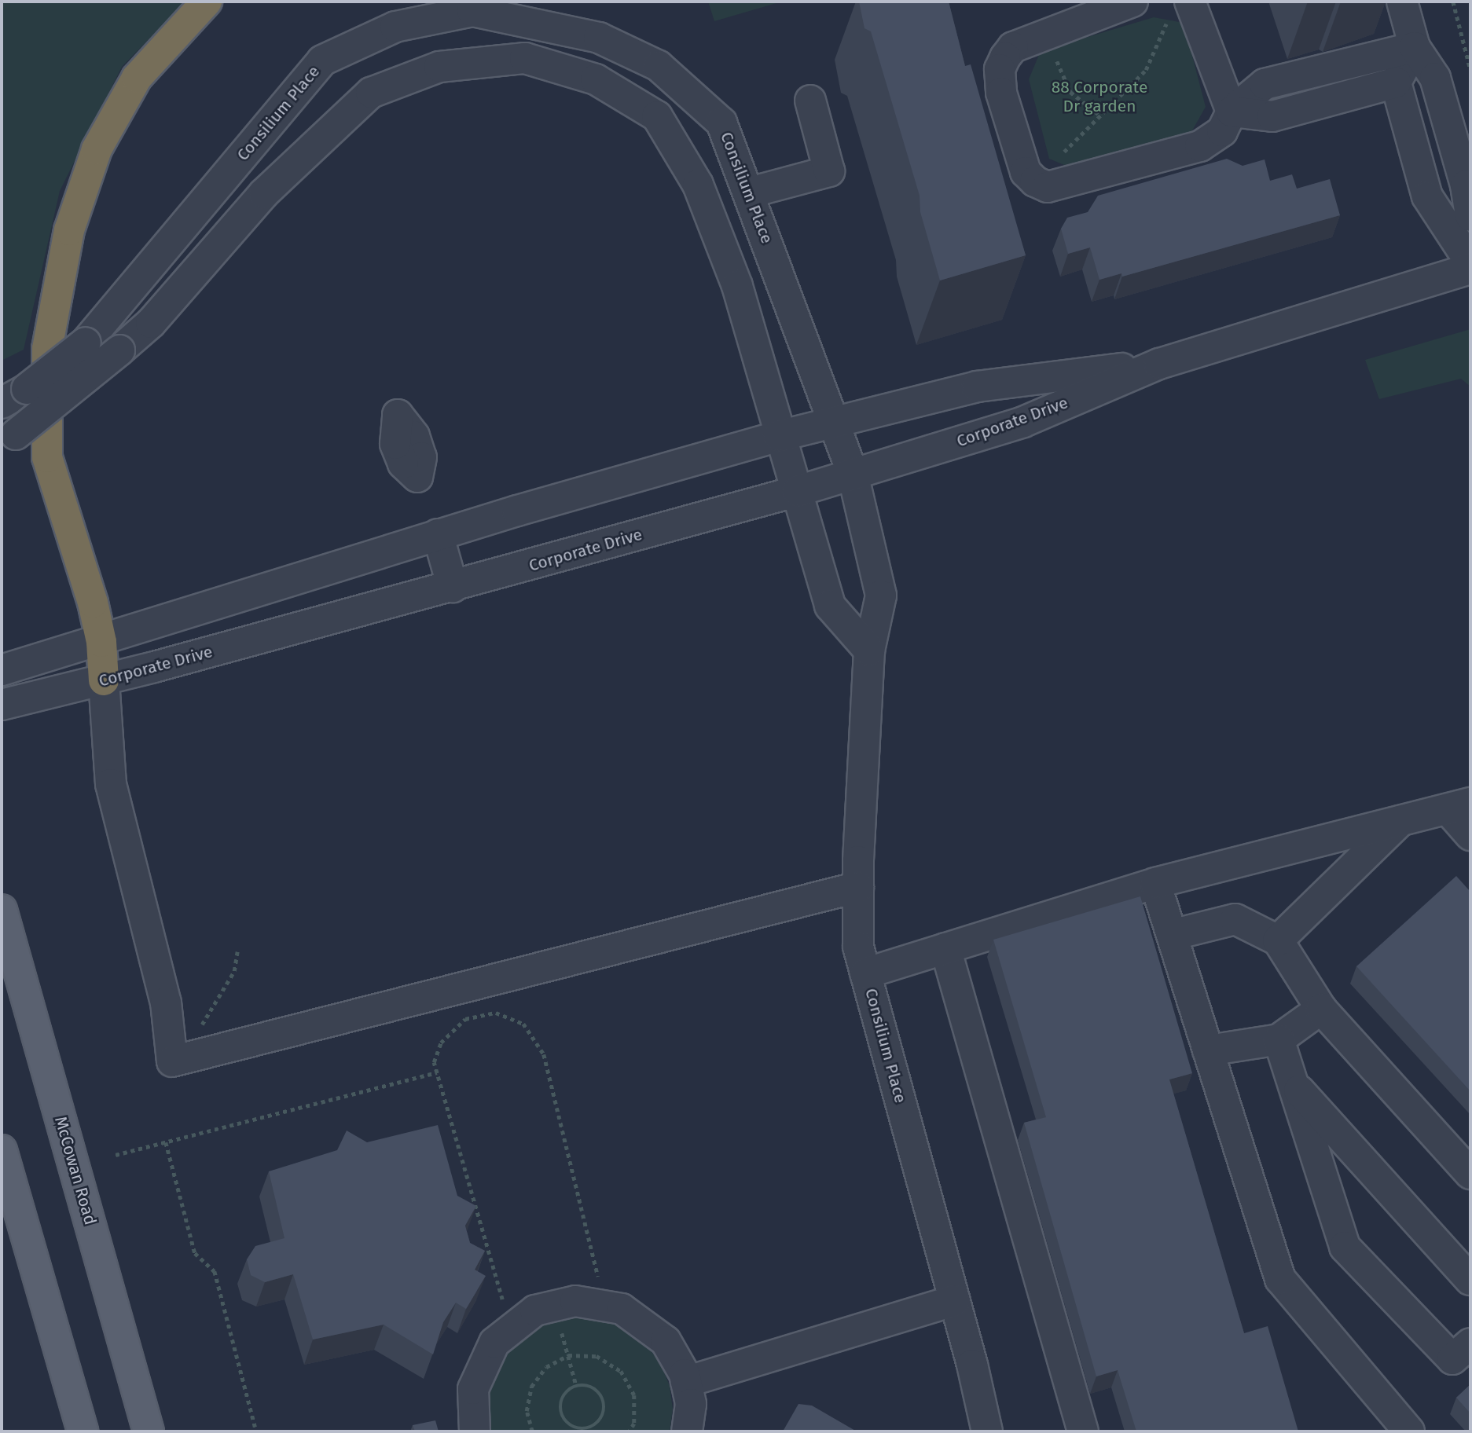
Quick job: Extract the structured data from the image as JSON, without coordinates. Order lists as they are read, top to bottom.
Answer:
{
  "streets": {
    "main road": ["McCowan Road"],
    "street": ["Consilium Place", "Corporate Drive"]
  },
  "crossings": [
    ["Consilium Place", "Corporate Drive"]
  ],
  "parks": ["88 Corporate Dr garden"]
}
